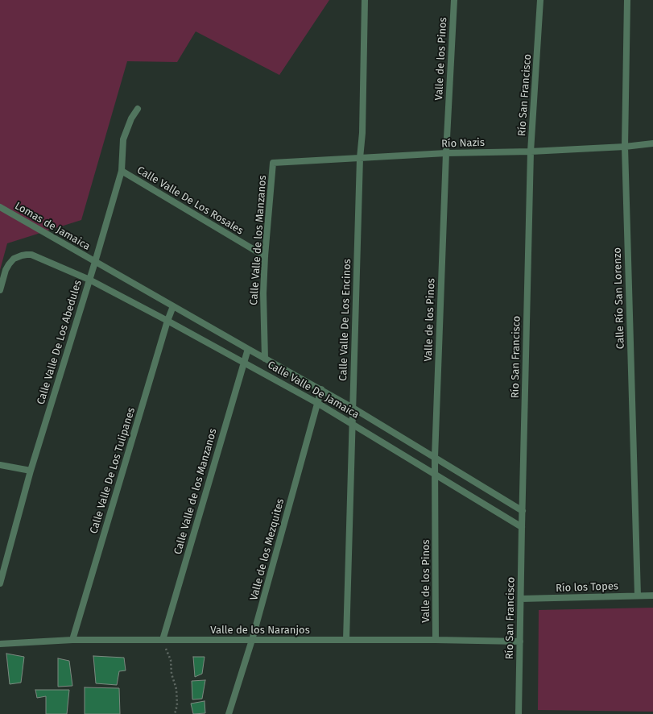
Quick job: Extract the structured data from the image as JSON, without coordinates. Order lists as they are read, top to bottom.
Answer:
{
  "streets": {
    "street": [
      "Valle de los Pinos",
      "Río San Francisco",
      "Río Nazis",
      "Calle Valle De Los Rosales",
      "Lomas de Jamaica",
      "Calle Valle de los Manzanos",
      "Calle Río San Lorenzo",
      "Calle Valle De Los Encinos",
      "Calle Valle De Los Abedules",
      "Calle Valle De Jamaica",
      "Calle Valle De Los Tulipanes",
      "Valle de los Mezquites",
      "Río los Topes",
      "Valle de los Naranjos"
    ]
  },
  "crossings": [
    ["Valle de los Pinos", "Río Nazis"],
    ["Valle de los Pinos", "Calle Valle De Jamaica"],
    ["Valle de los Pinos", "Valle de los Naranjos"],
    ["Río San Francisco", "Río Nazis"],
    ["Río San Francisco", "Calle Valle De Jamaica"],
    ["Río San Francisco", "Río los Topes"],
    ["Río San Francisco", "Valle de los Naranjos"],
    ["Río Nazis", "Calle Valle de los Manzanos"],
    ["Río Nazis", "Calle Río San Lorenzo"],
    ["Río Nazis", "Calle Valle De Los Encinos"],
    ["Calle Valle De Los Rosales", "Calle Valle de los Manzanos"],
    ["Calle Valle De Los Rosales", "Calle Valle De Los Abedules"],
    ["Lomas de Jamaica", "Calle Valle De Los Abedules"],
    ["Lomas de Jamaica", "Calle Valle De Jamaica"],
    ["Calle Valle de los Manzanos", "Calle Valle De Jamaica"],
    ["Calle Valle de los Manzanos", "Valle de los Naranjos"],
    ["Calle Río San Lorenzo", "Río los Topes"],
    ["Calle Valle De Los Encinos", "Calle Valle De Jamaica"],
    ["Calle Valle De Los Encinos", "Valle de los Naranjos"],
    ["Calle Valle De Los Abedules", "Calle Valle De Jamaica"],
    ["Calle Valle De Jamaica", "Calle Valle De Los Tulipanes"],
    ["Calle Valle De Jamaica", "Valle de los Mezquites"],
    ["Calle Valle De Los Tulipanes", "Valle de los Naranjos"],
    ["Valle de los Mezquites", "Valle de los Naranjos"]
  ]
}
